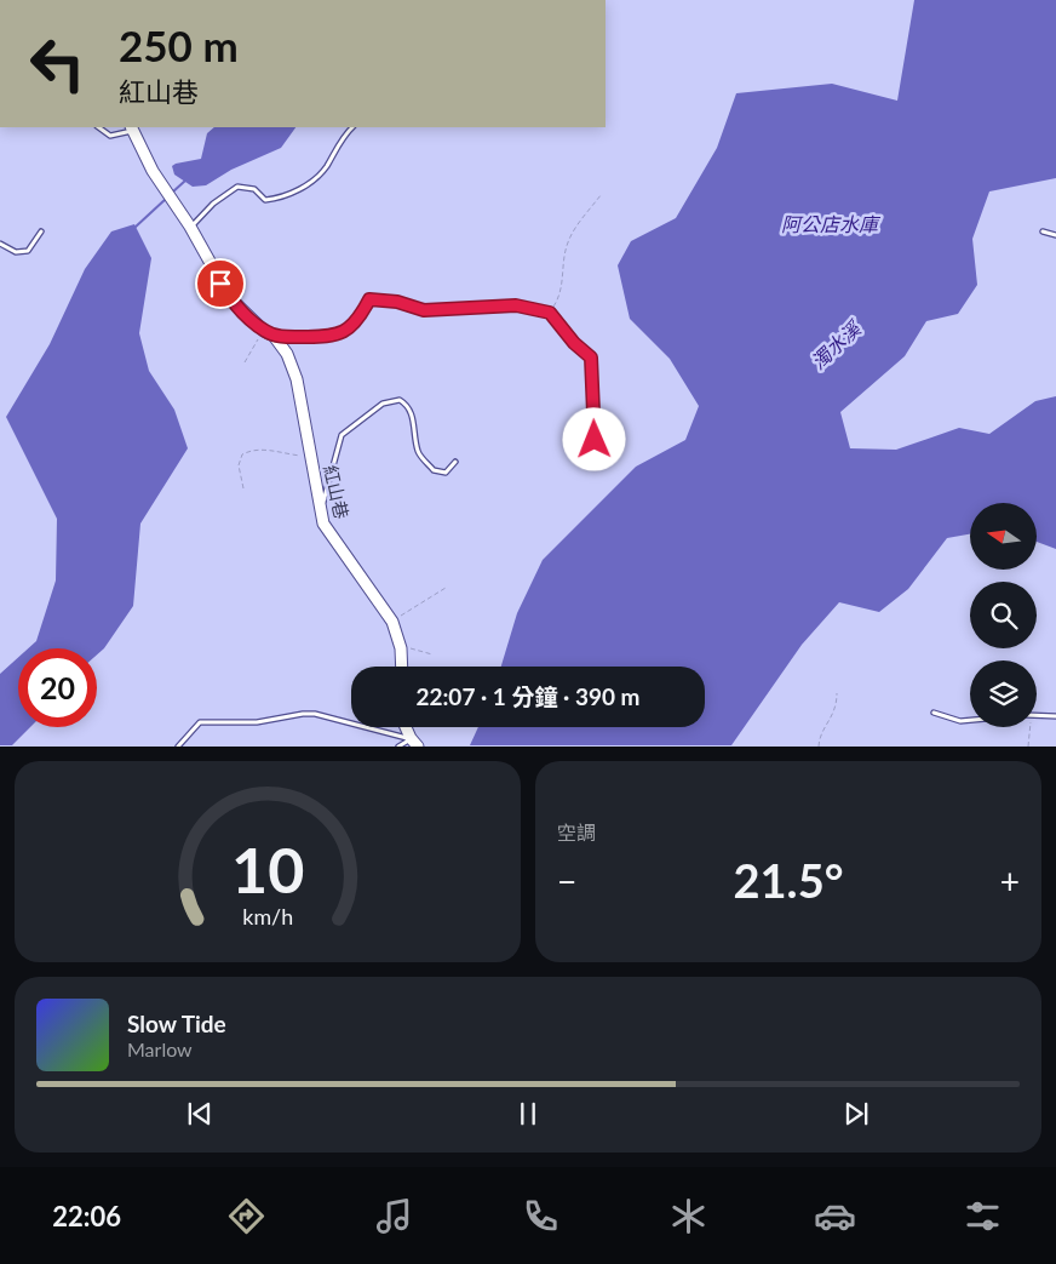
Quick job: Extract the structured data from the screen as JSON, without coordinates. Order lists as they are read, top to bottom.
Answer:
{
  "streets": {
    "street": ["紅山巷"]
  },
  "water": ["阿公店水庫", "濁水溪"],
  "north": "left",
  "page": {
    "turn": ["250 m", "紅山巷"],
    "limit": "20",
    "trip": "22:07 · 1 分鐘 · 390 m",
    "tile": "空調",
    "heat": ["−", "21.5°", "+"],
    "song": ["Slow Tide", "Marlow"],
    "tabs": "22:06",
    "gauge": ["10", "km/h"]
  }
}
